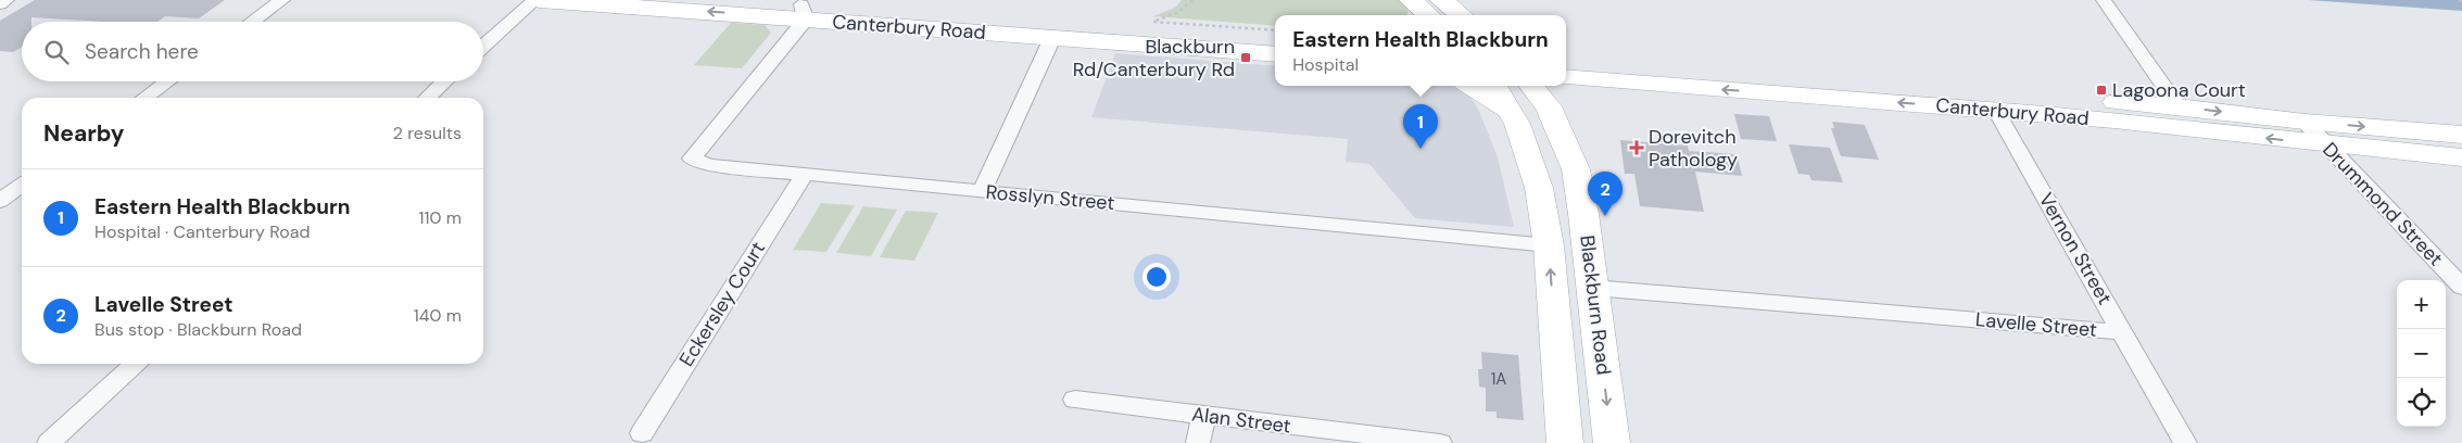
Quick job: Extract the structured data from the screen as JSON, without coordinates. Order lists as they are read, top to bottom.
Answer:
{
  "streets": {
    "main road": ["Canterbury Road", "Blackburn Road"],
    "street": [
      "Rosslyn Street",
      "Drummond Street",
      "Vernon Street",
      "Eckersley Court",
      "Lavelle Street",
      "Alan Street"
    ]
  },
  "crossings": [
    ["Canterbury Road", "Rosslyn Street"],
    ["Canterbury Road", "Drummond Street"],
    ["Canterbury Road", "Vernon Street"],
    ["Rosslyn Street", "Eckersley Court"],
    ["Rosslyn Street", "Blackburn Road"],
    ["Vernon Street", "Lavelle Street"],
    ["Blackburn Road", "Lavelle Street"]
  ],
  "places": {
    "transit": ["Blackburn Rd/Canterbury Rd", "Lagoona Court"],
    "health": ["Dorevitch Pathology"]
  },
  "house_numbers": ["1A"],
  "page": {
    "popup": ["Eastern Health Blackburn", "Hospital"],
    "search": "Search here",
    "heading": ["Nearby", "2 results"],
    "pins": ["1", "2"],
    "list": [
      {
        "mark": "1",
        "name": "Eastern Health Blackburn",
        "note": "Hospital · Canterbury Road",
        "value": "110 m"
      },
      {
        "mark": "2",
        "name": "Lavelle Street",
        "note": "Bus stop · Blackburn Road",
        "value": "140 m"
      }
    ],
    "map_buttons": ["+", "−"]
  }
}
